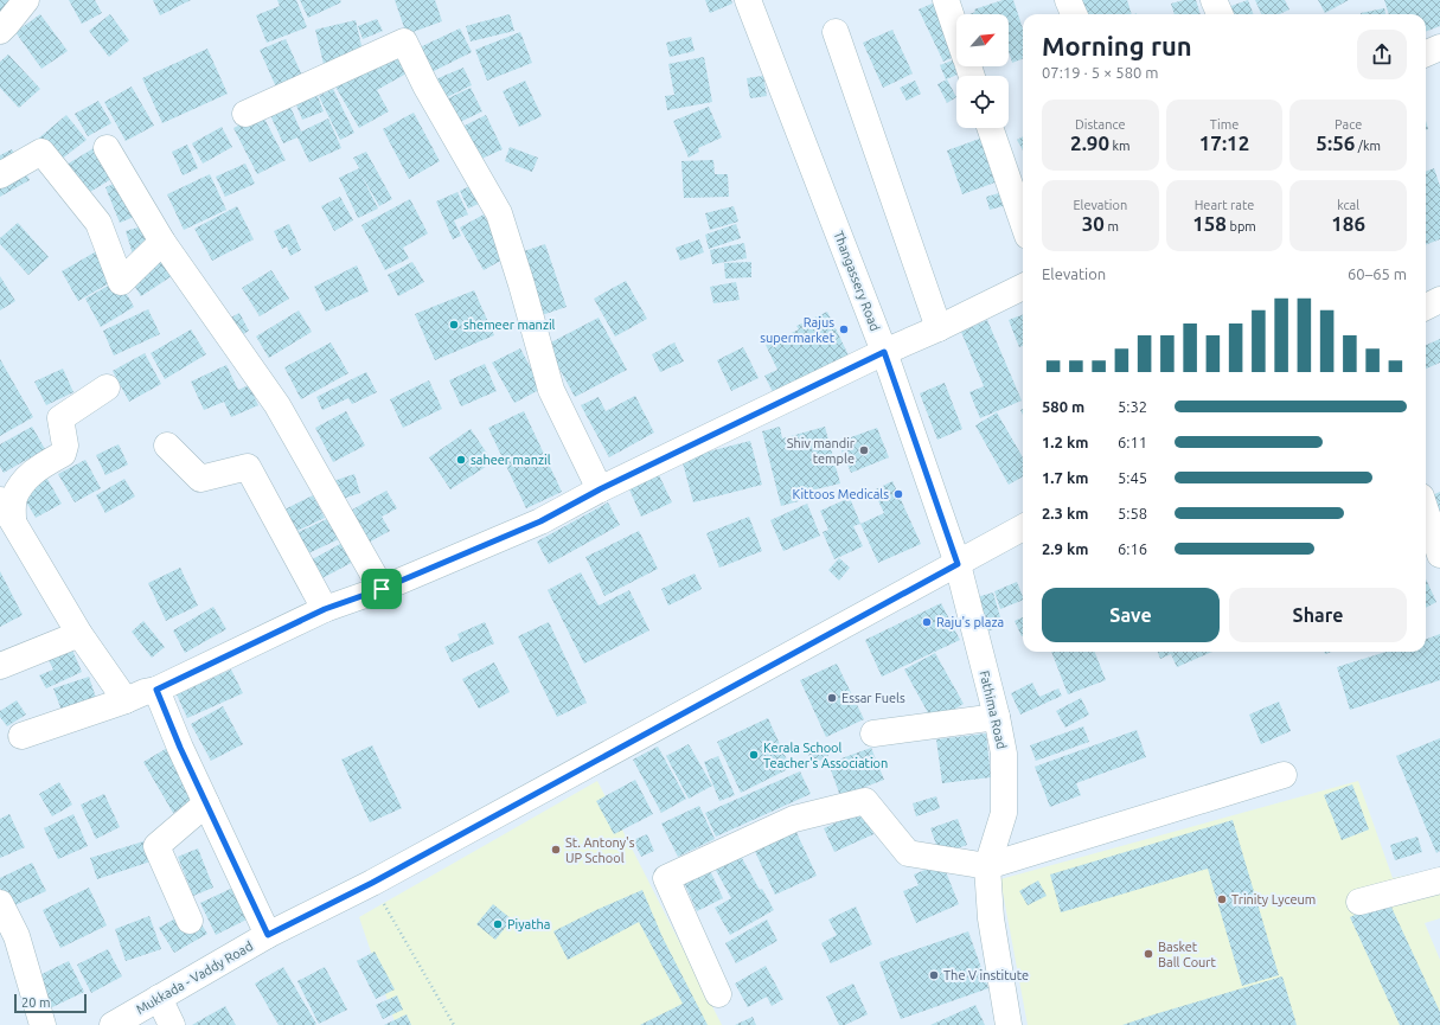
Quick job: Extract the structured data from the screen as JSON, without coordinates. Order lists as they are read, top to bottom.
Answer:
{
  "streets": {
    "street": ["Thangassery Road", "Fathima Road", "Mukkada - Vaddy Road"]
  },
  "crossings": [
    ["Thangassery Road", "Fathima Road"],
    ["Thangassery Road", "Mukkada - Vaddy Road"],
    ["Fathima Road", "Mukkada - Vaddy Road"]
  ],
  "places": [
    "shemeer manzil",
    "Rajus supermarket",
    "Shiv mandir temple",
    "saheer manzil",
    "Kittoos Medicals",
    "Raju's plaza",
    "Essar Fuels",
    "Kerala School Teacher's Association",
    "St. Antony's UP School",
    "Trinity Lyceum",
    "Piyatha",
    "Basket Ball Court",
    "The V institute"
  ],
  "scale_bar": "20 m",
  "north": "top right",
  "page": {
    "heading": ["Morning run", "07:19 · 5 × 580 m"],
    "stats": [
      ["Distance", "2.90 km"],
      ["Time", "17:12"],
      ["Pace", "5:56 /km"],
      ["Elevation", "30 m"],
      ["Heart rate", "158 bpm"],
      ["kcal", "186"]
    ],
    "chart": ["Elevation", "60–65 m"],
    "list": [
      {
        "name": "580 m",
        "note": "5:32"
      },
      {
        "name": "1.2 km",
        "note": "6:11"
      },
      {
        "name": "1.7 km",
        "note": "5:45"
      },
      {
        "name": "2.3 km",
        "note": "5:58"
      },
      {
        "name": "2.9 km",
        "note": "6:16"
      }
    ],
    "buttons": ["Save", "Share"],
    "scale": "20 m"
  }
}
